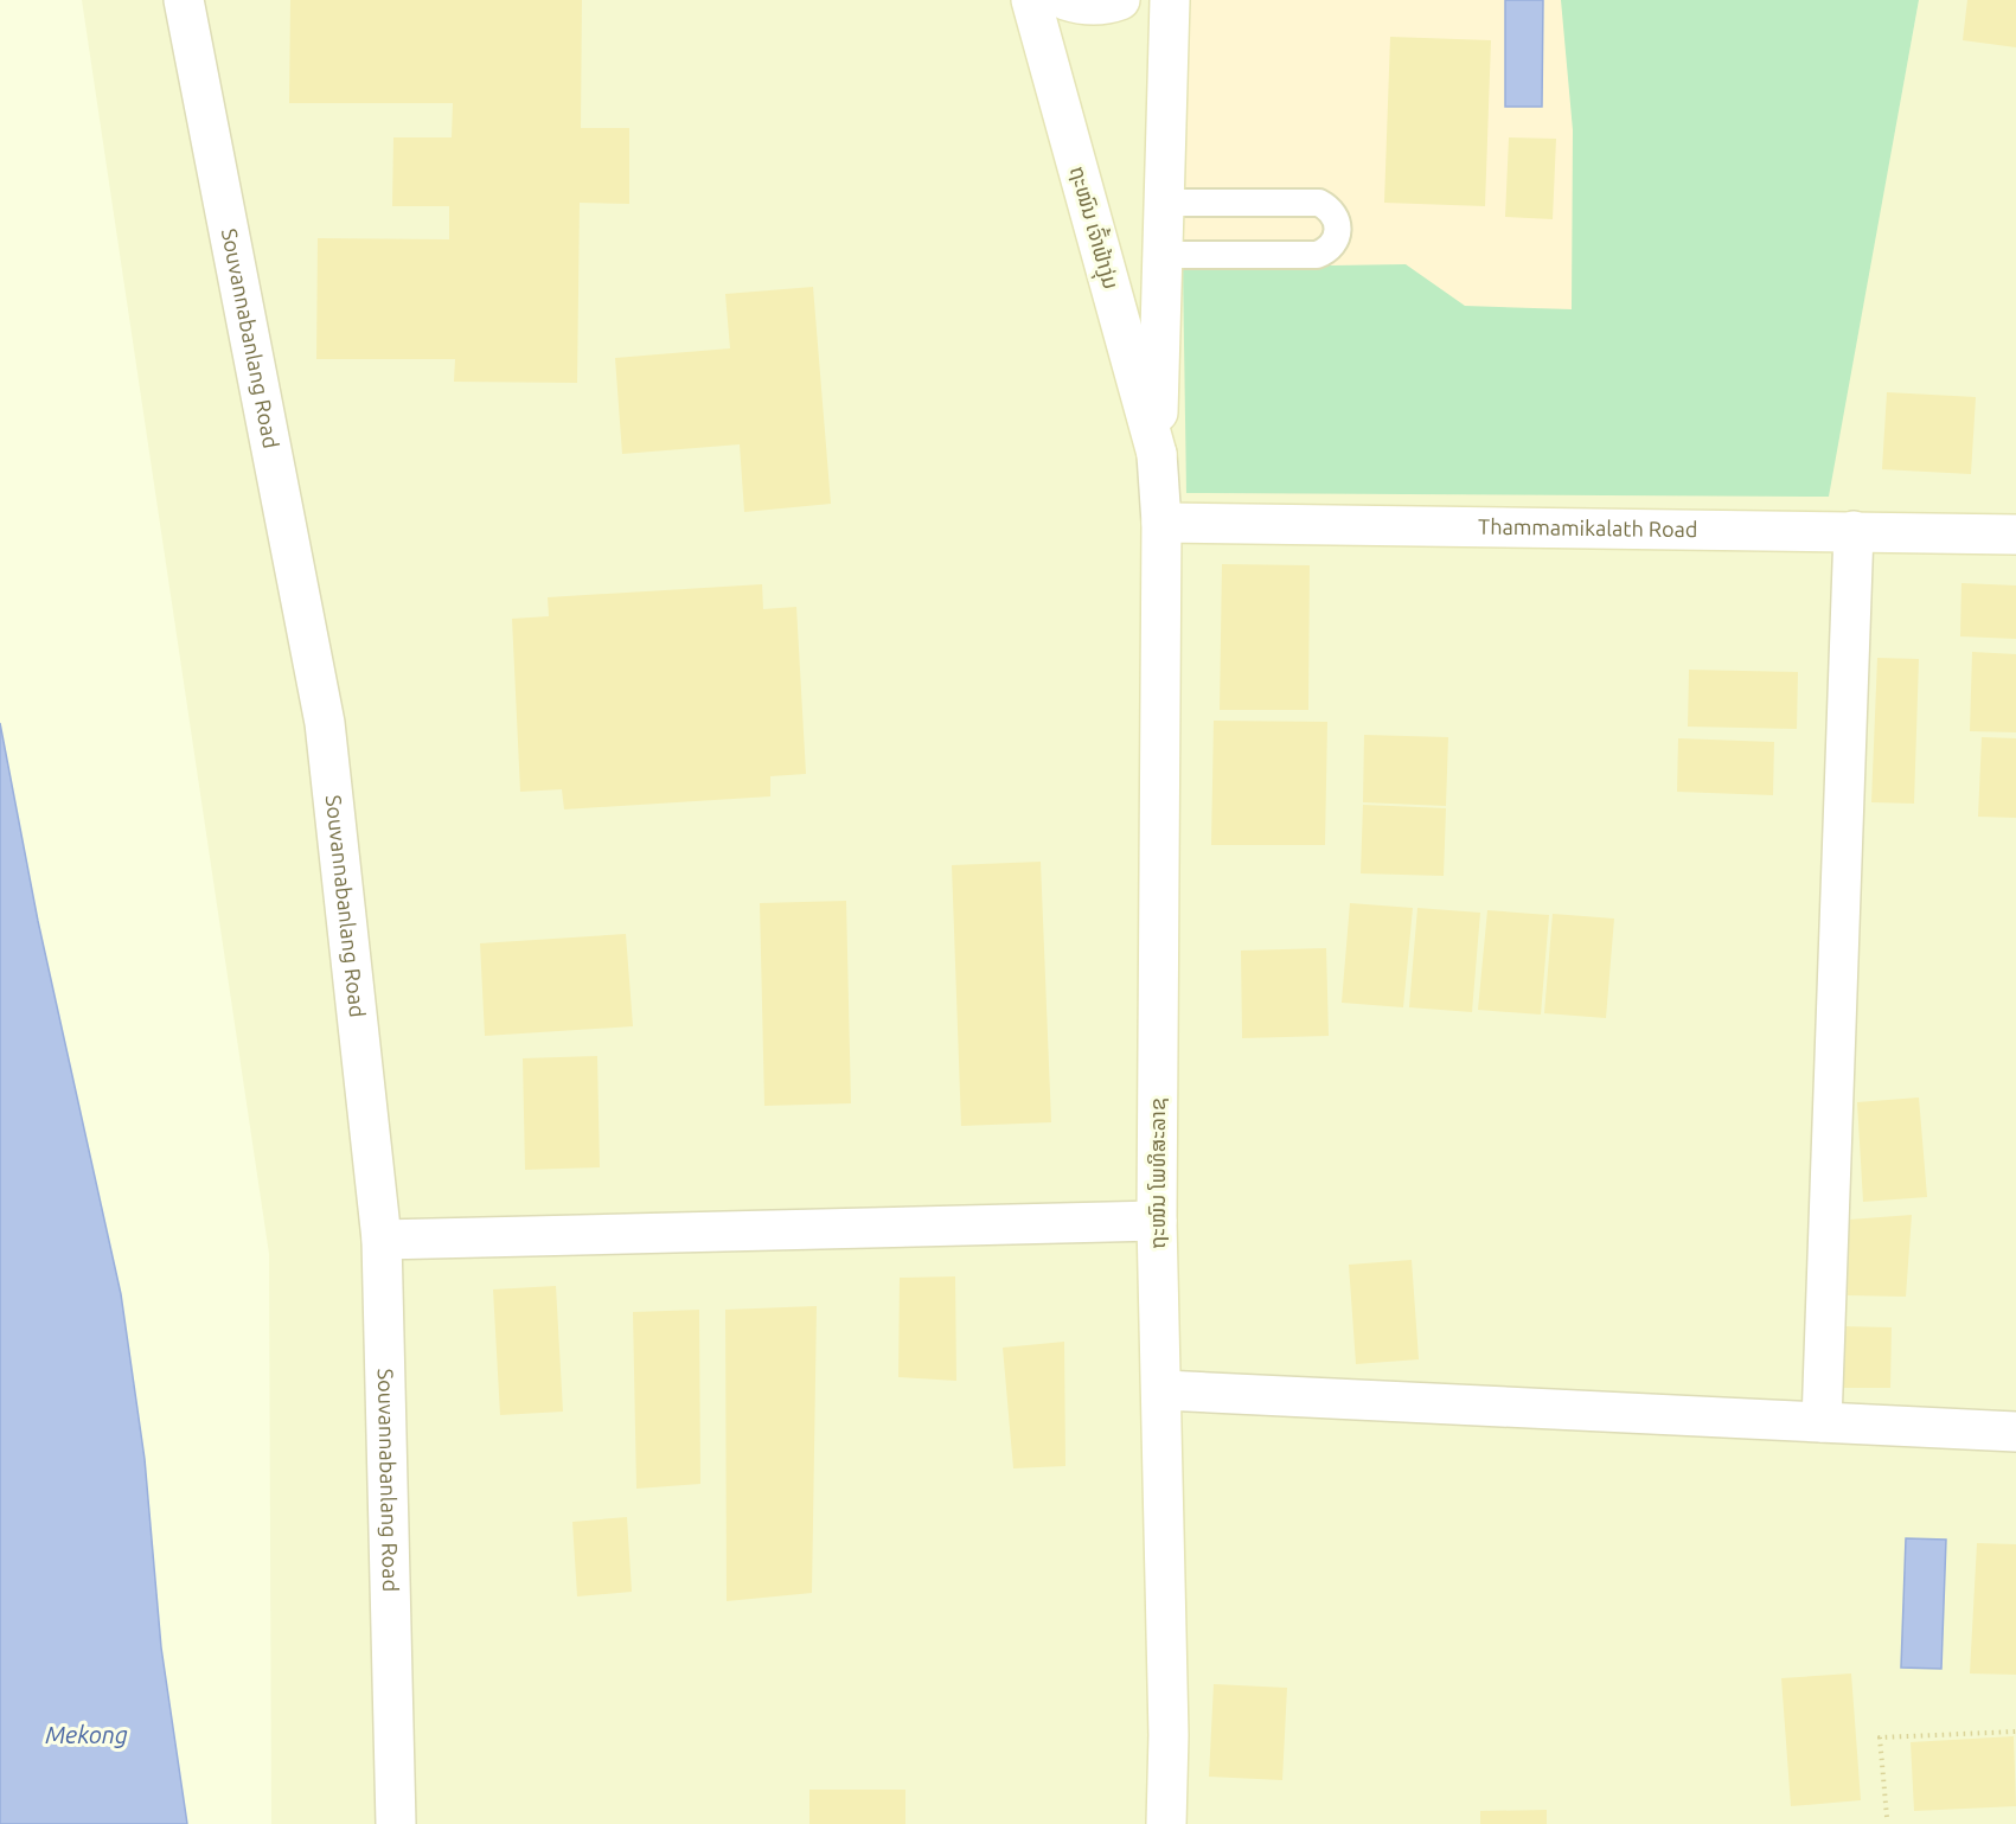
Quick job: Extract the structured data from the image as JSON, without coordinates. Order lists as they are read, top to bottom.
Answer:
{
  "streets": {
    "street": [
      "ຖະໜົນ ເຈົ້າຟ້າງຸ່ມ",
      "Souvannabanlang Road",
      "Thammamikalath Road",
      "ຖະໜົນ ໂພທິສະລາຊ"
    ]
  },
  "crossings": [
    ["ຖະໜົນ ເຈົ້າຟ້າງຸ່ມ", "Thammamikalath Road"],
    ["ຖະໜົນ ເຈົ້າຟ້າງຸ່ມ", "ຖະໜົນ ໂພທິສະລາຊ"],
    ["Thammamikalath Road", "ຖະໜົນ ໂພທິສະລາຊ"]
  ],
  "water": ["Mekong"]
}
